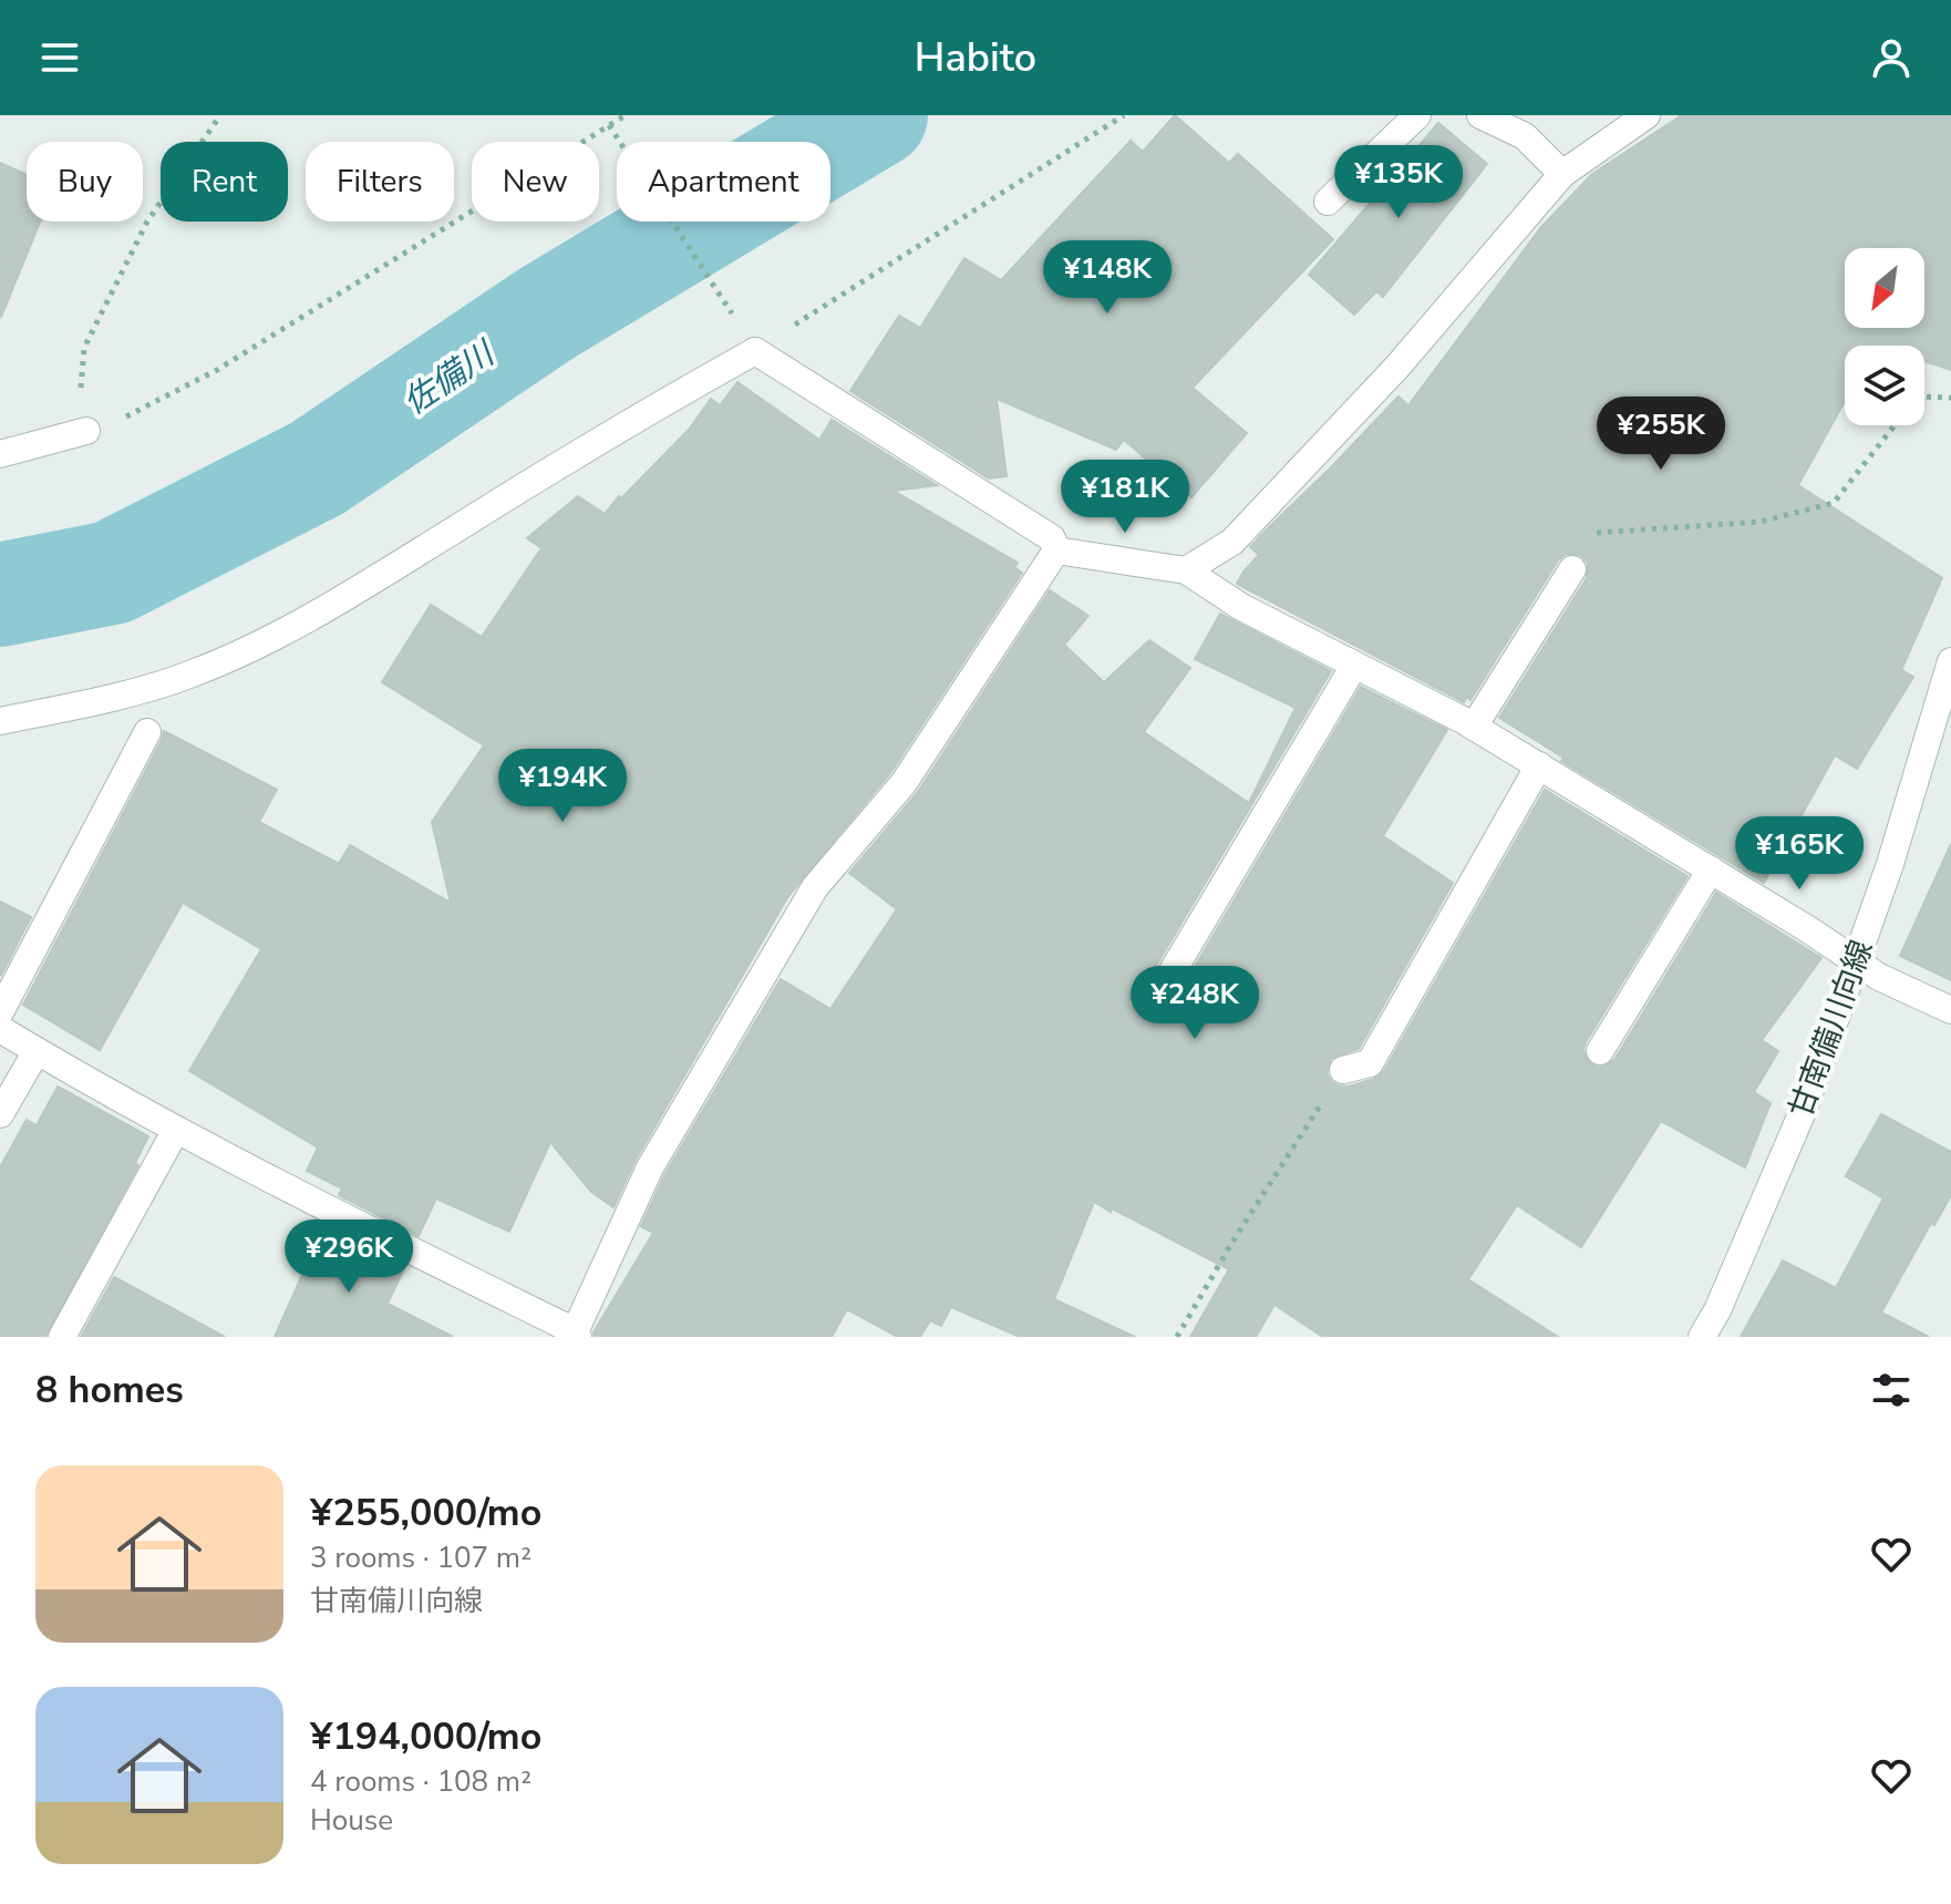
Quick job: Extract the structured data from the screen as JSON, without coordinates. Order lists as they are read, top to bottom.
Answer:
{
  "streets": {
    "street": ["甘南備川向線"]
  },
  "water": ["佐備川"],
  "north": "bottom left",
  "page": {
    "header": "Habito",
    "chip": [
      "Buy",
      "Rent",
      "Filters",
      "New",
      "Apartment"
    ],
    "price": [
      "¥135K",
      "¥148K",
      "¥255K",
      "¥181K",
      "¥194K",
      "¥165K",
      "¥248K",
      "¥296K"
    ],
    "heading": "8 homes",
    "list": [
      {
        "name": "¥255,000/mo",
        "note": "3 rooms · 107 m² · 甘南備川向線"
      },
      {
        "name": "¥194,000/mo",
        "note": "4 rooms · 108 m² · House"
      }
    ]
  }
}
